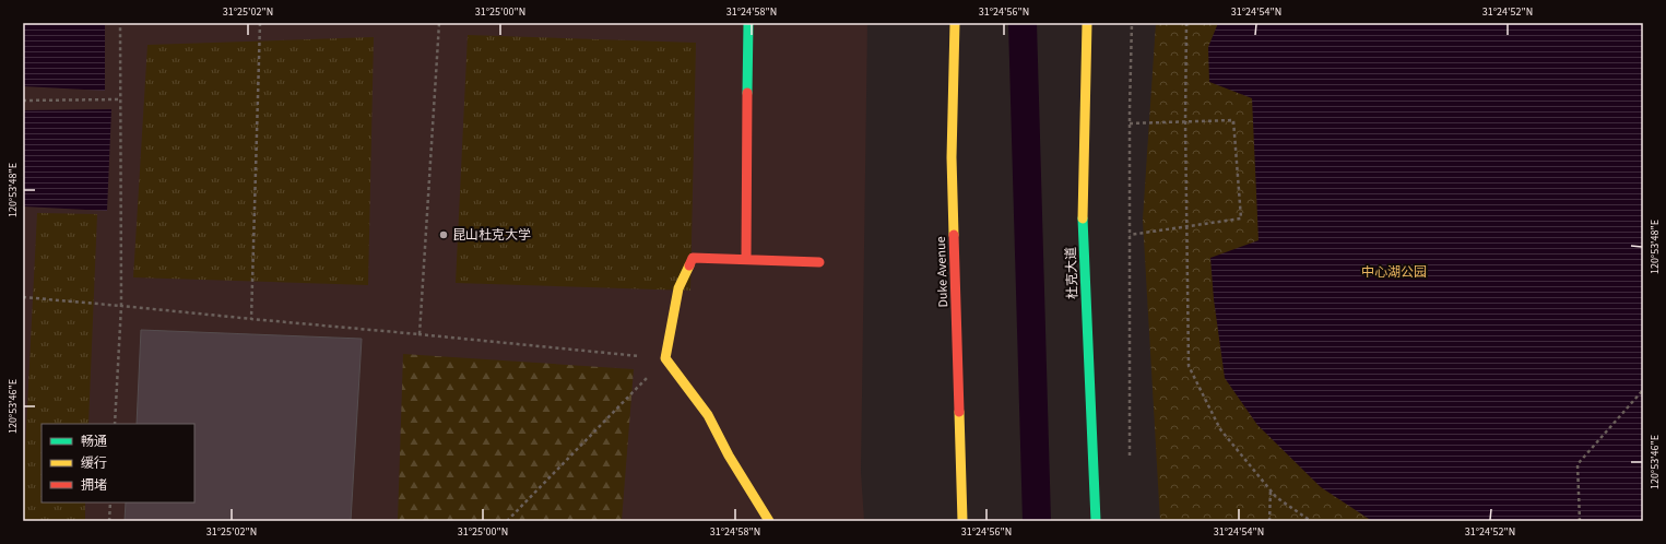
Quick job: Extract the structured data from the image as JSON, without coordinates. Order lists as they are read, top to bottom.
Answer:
{
  "streets": {
    "main road": ["Duke Avenue", "杜克大道"]
  },
  "parks": ["中心湖公园"],
  "places": ["昆山杜克大学"],
  "legend": ["畅通", "缓行", "拥堵"],
  "coordinates": [
    "31°25'02\"N",
    "31°25'00\"N",
    "31°24'58\"N",
    "31°24'56\"N",
    "31°24'54\"N",
    "31°24'52\"N",
    "120°53'48\"E",
    "120°53'46\"E"
  ]
}
